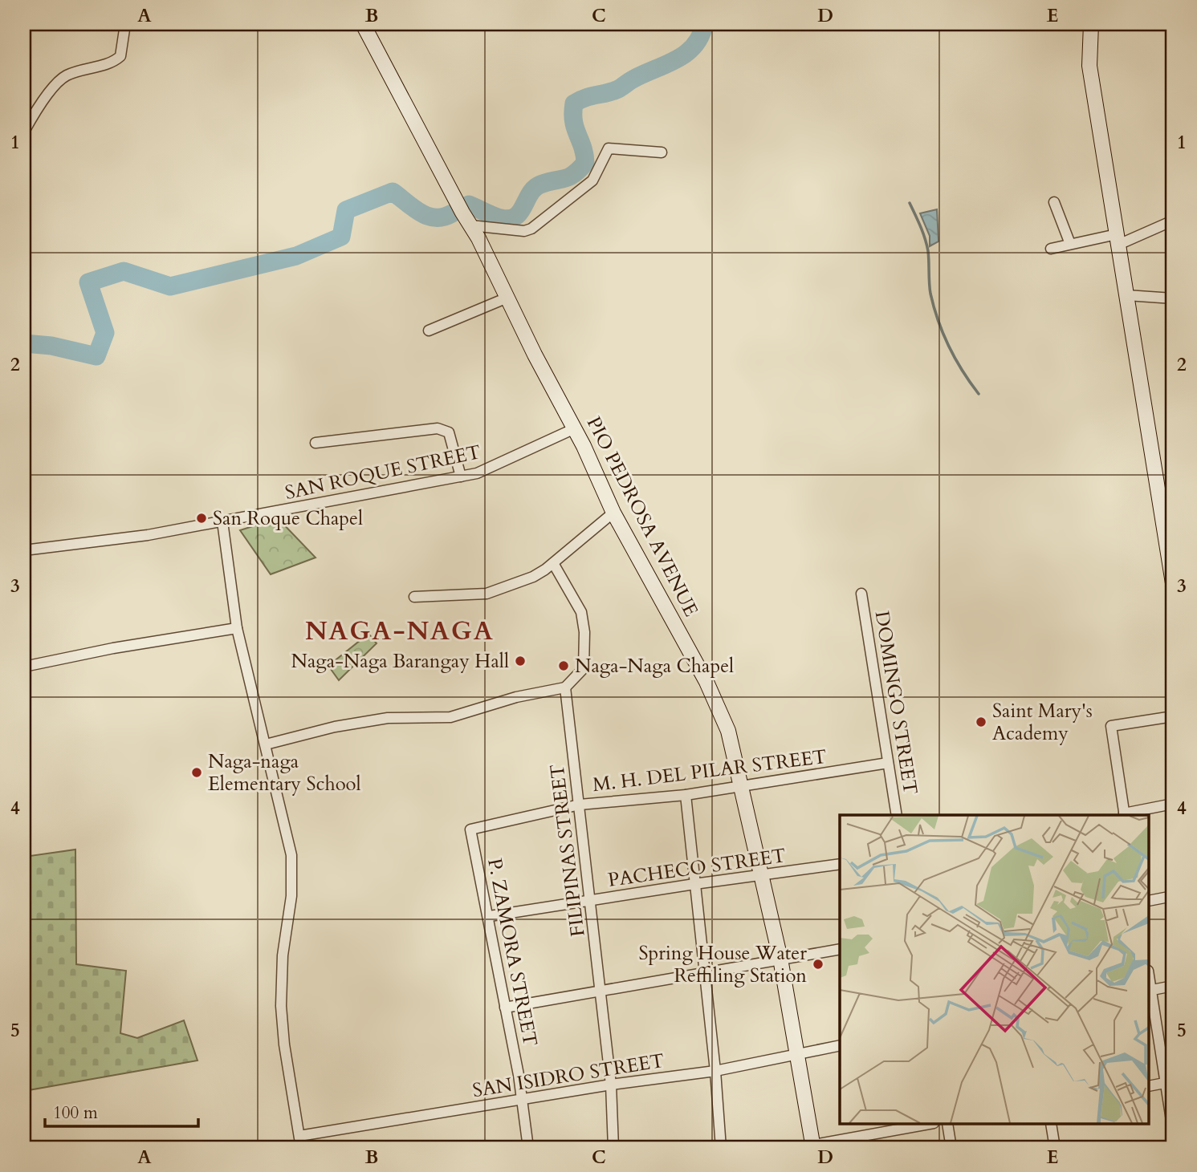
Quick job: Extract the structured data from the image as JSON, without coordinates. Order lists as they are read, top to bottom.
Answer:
{
  "streets": {
    "main road": ["PIO PEDROSA AVENUE"],
    "street": [
      "SAN ROQUE STREET",
      "DOMINGO STREET",
      "M. H. DEL PILAR STREET",
      "FILIPINAS STREET",
      "PACHECO STREET",
      "P. ZAMORA STREET",
      "SAN ISIDRO STREET"
    ]
  },
  "crossings": [
    ["SAN ROQUE STREET", "PIO PEDROSA AVENUE"],
    ["PIO PEDROSA AVENUE", "M. H. DEL PILAR STREET"],
    ["PIO PEDROSA AVENUE", "PACHECO STREET"],
    ["PIO PEDROSA AVENUE", "SAN ISIDRO STREET"],
    ["DOMINGO STREET", "M. H. DEL PILAR STREET"],
    ["M. H. DEL PILAR STREET", "FILIPINAS STREET"],
    ["M. H. DEL PILAR STREET", "P. ZAMORA STREET"],
    ["FILIPINAS STREET", "PACHECO STREET"],
    ["FILIPINAS STREET", "SAN ISIDRO STREET"],
    ["PACHECO STREET", "P. ZAMORA STREET"],
    ["P. ZAMORA STREET", "SAN ISIDRO STREET"]
  ],
  "districts": ["NAGA-NAGA"],
  "places": [
    "San Roque Chapel",
    "Naga-Naga Barangay Hall",
    "Naga-Naga Chapel",
    "Saint Mary's Academy",
    "Naga-naga Elementary School",
    "Spring House Water Reffiling Station"
  ],
  "scale_bar": "100 m",
  "grid": {
    "columns": [
      "A",
      "B",
      "C",
      "D",
      "E"
    ],
    "rows": [
      "1",
      "2",
      "3",
      "4",
      "5"
    ]
  }
}
